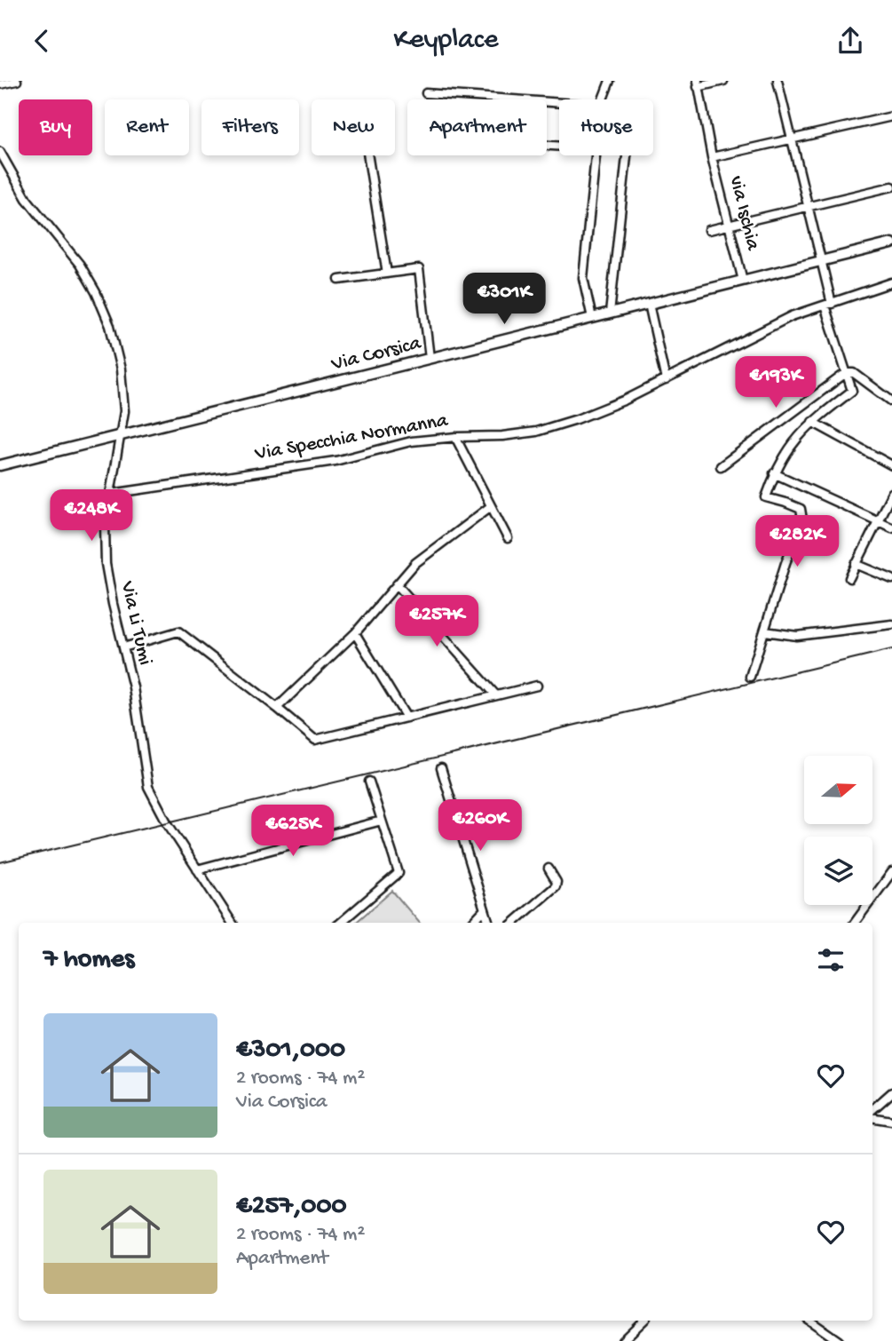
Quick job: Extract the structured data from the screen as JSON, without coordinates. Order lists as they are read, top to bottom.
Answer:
{
  "streets": {
    "main road": ["Via Corsica"],
    "street": ["via Ischia", "Via Specchia Normanna", "Via Li Tumi"]
  },
  "crossings": [
    ["via Ischia", "Via Corsica"],
    ["Via Corsica", "Via Li Tumi"],
    ["Via Specchia Normanna", "Via Li Tumi"]
  ],
  "north": "right",
  "page": {
    "header": "Keyplace",
    "chip": [
      "Buy",
      "Rent",
      "Filters",
      "New",
      "Apartment",
      "House"
    ],
    "price": [
      "€301K",
      "€193K",
      "€248K",
      "€282K",
      "€257K",
      "€260K",
      "€625K"
    ],
    "heading": "7 homes",
    "list": [
      {
        "name": "€301,000",
        "note": "2 rooms · 74 m² · Via Corsica"
      },
      {
        "name": "€257,000",
        "note": "2 rooms · 74 m² · Apartment"
      }
    ]
  }
}
